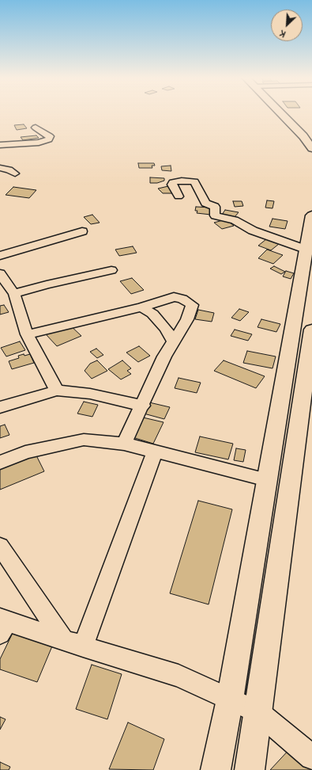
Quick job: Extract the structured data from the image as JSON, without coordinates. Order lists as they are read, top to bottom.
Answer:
{
  "north": "bottom left"
}
